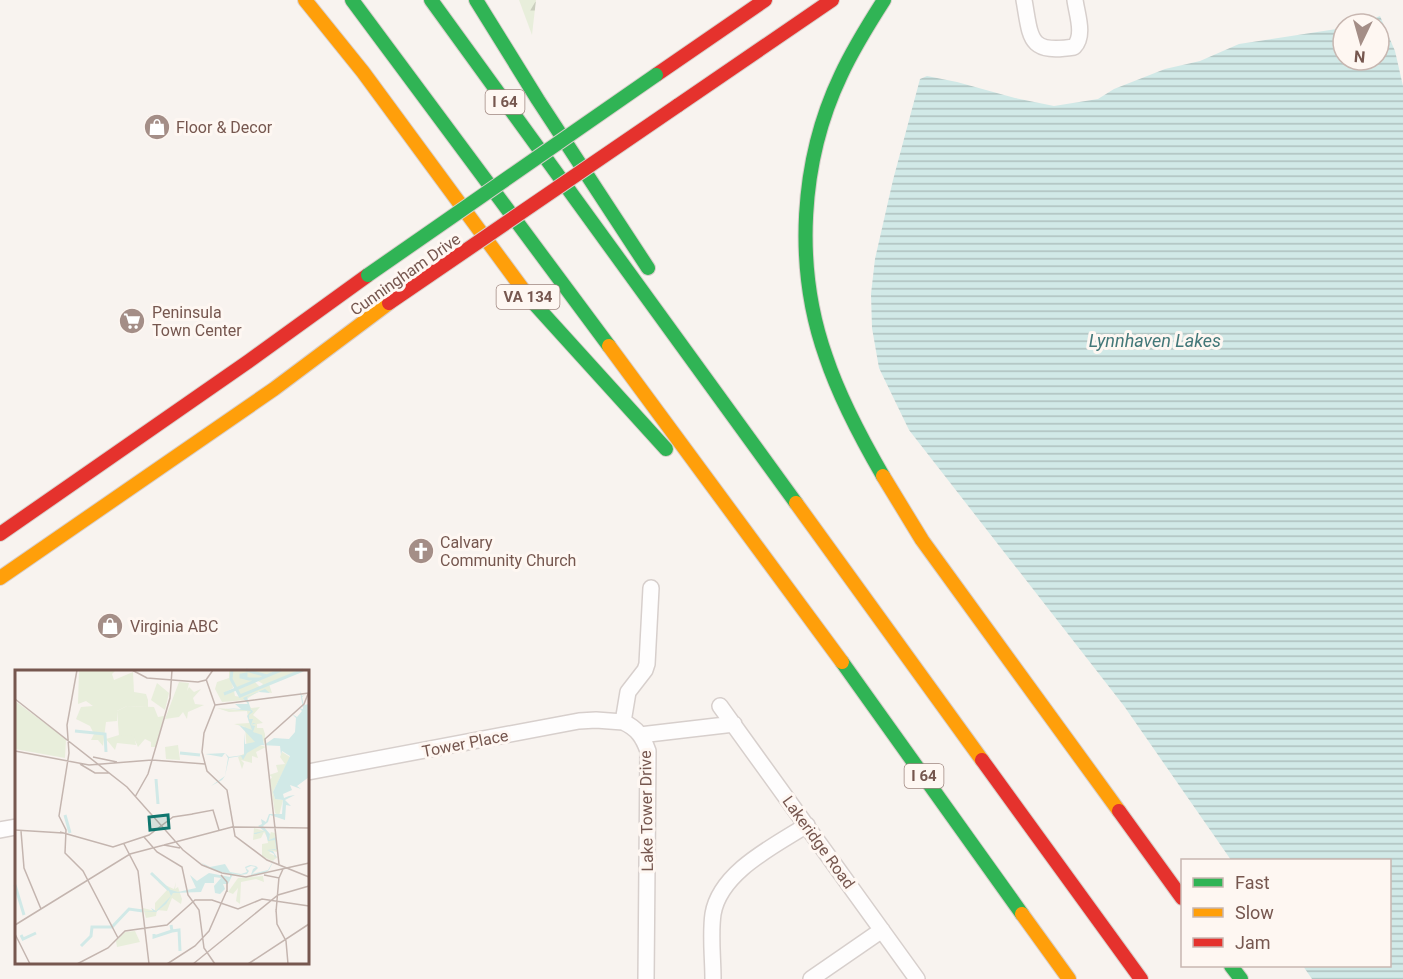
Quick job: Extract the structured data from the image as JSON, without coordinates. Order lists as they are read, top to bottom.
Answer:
{
  "streets": {
    "main road": ["I 64", "Cunningham Drive", "VA 134"],
    "street": ["Tower Place", "Lake Tower Drive", "Lakeridge Road"]
  },
  "crossings": [
    ["I 64", "VA 134"],
    ["Tower Place", "Lake Tower Drive"]
  ],
  "water": ["Lynnhaven Lakes"],
  "places": {
    "shop": ["Floor & Decor", "Virginia ABC"],
    "supermarket": ["Peninsula Town Center"],
    "church": ["Calvary Community Church"]
  },
  "legend": ["Fast", "Slow", "Jam"],
  "north": "bottom"
}
